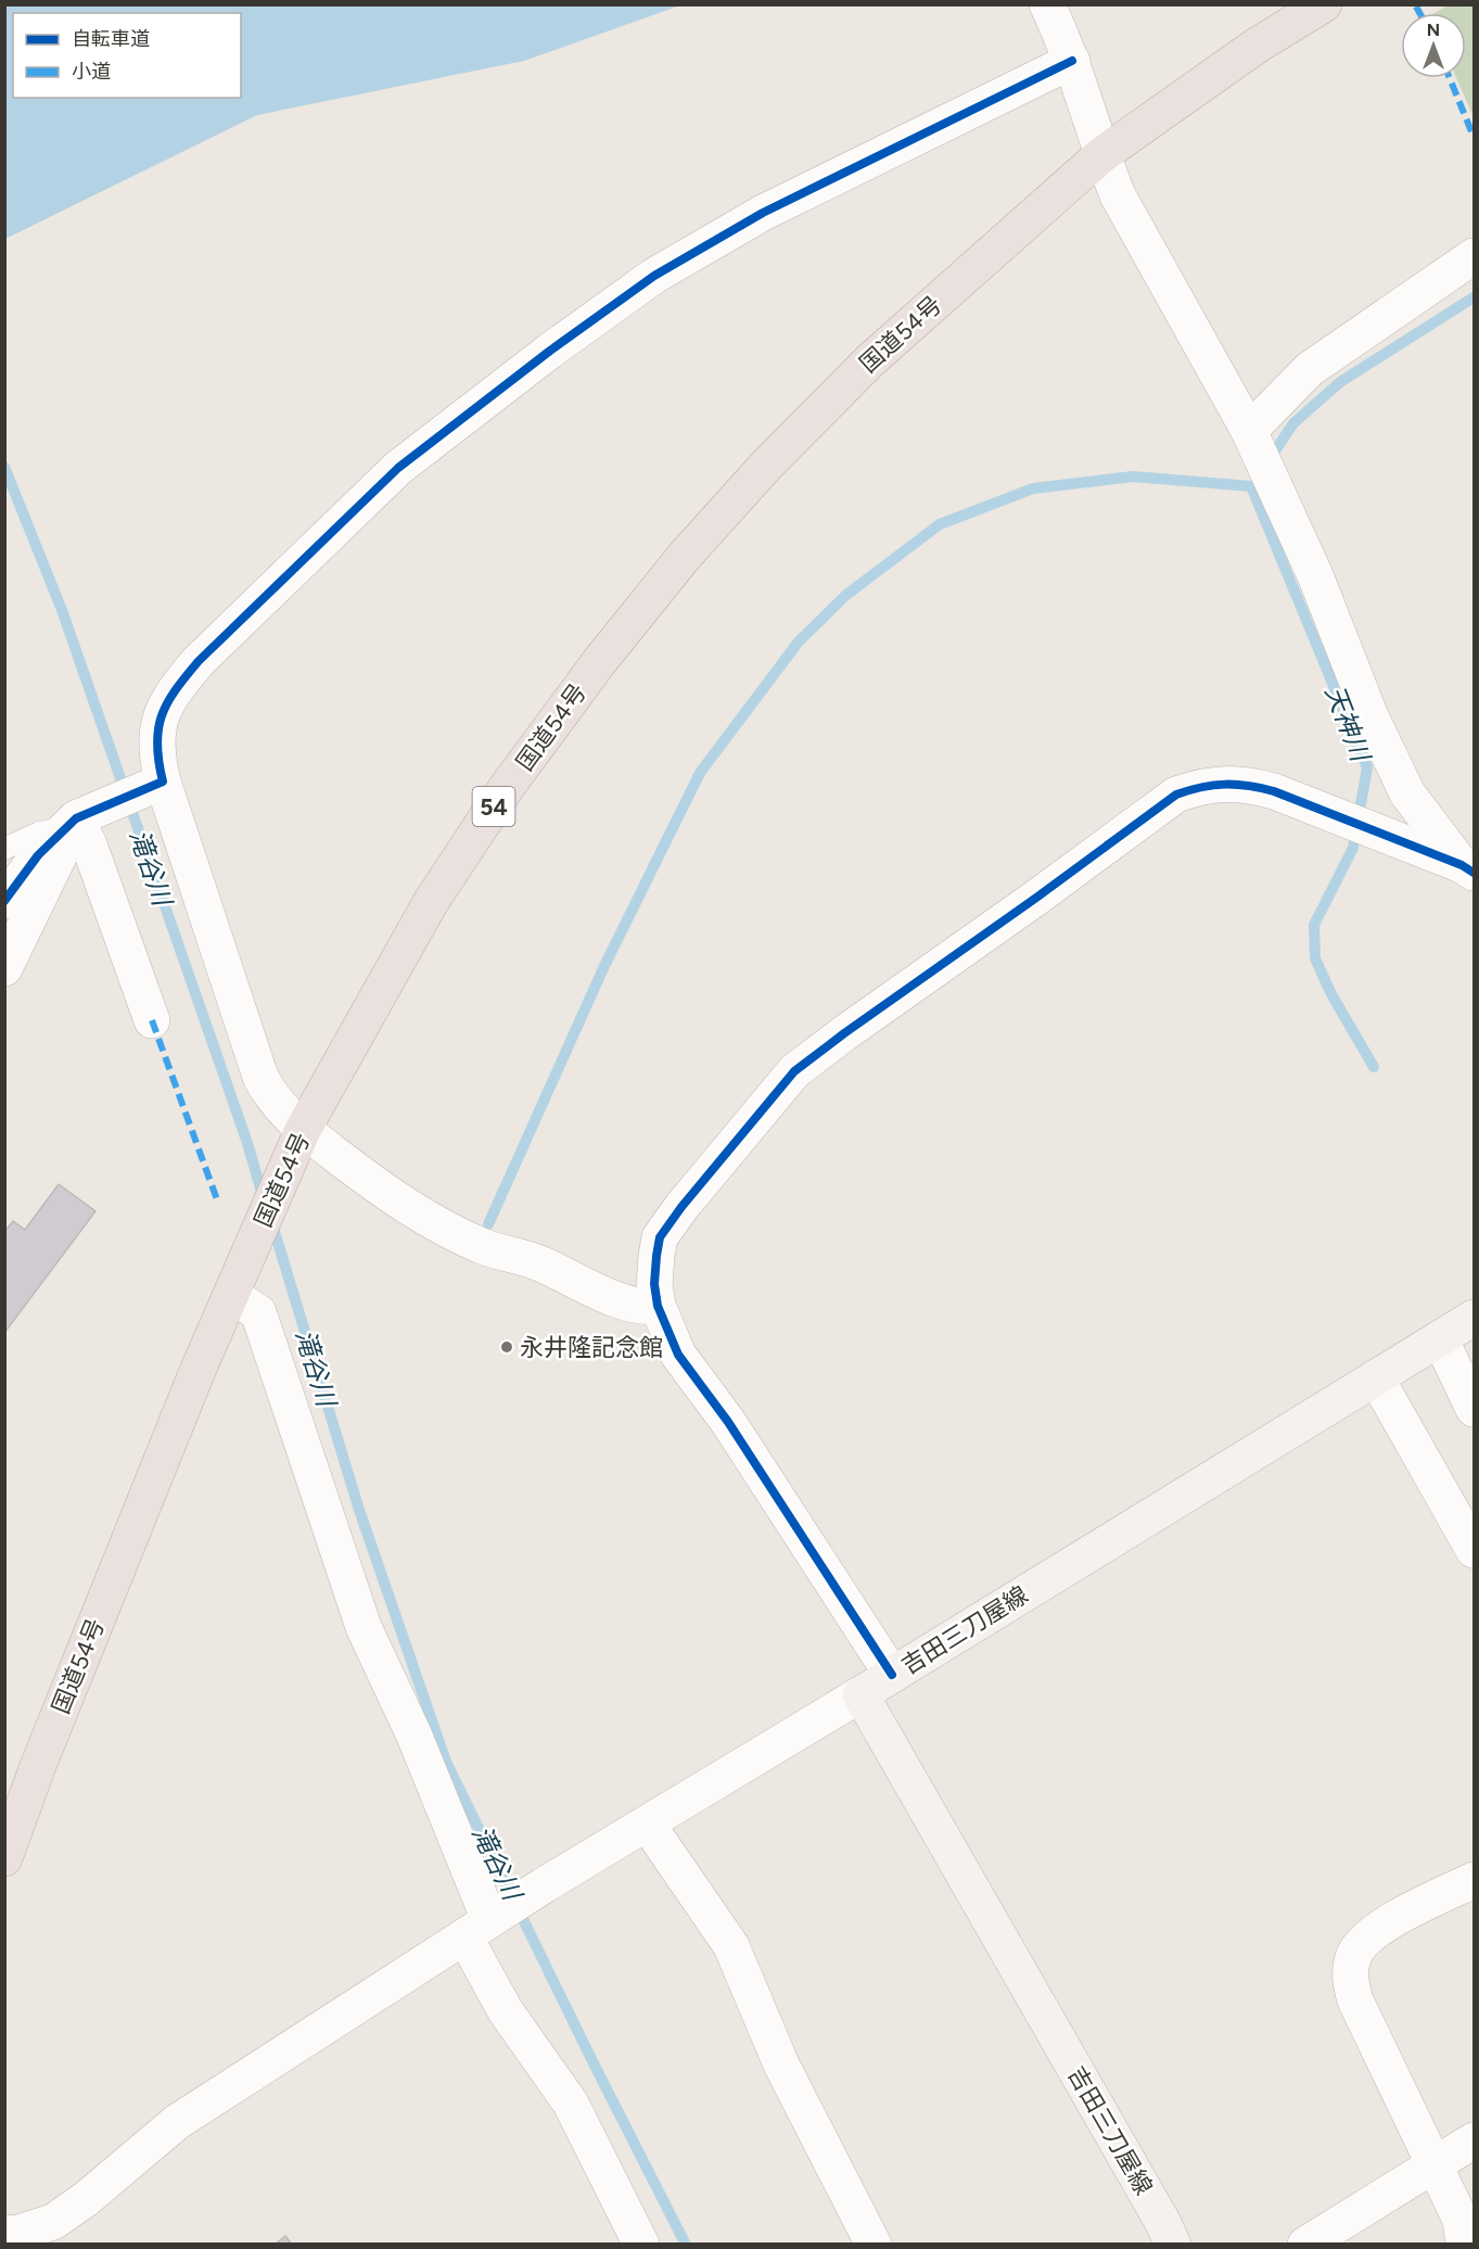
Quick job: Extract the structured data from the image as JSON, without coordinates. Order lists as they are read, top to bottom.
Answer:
{
  "streets": {
    "highway": ["国道54号", "54"],
    "main road": ["吉田三刀屋線"]
  },
  "water": ["天神川", "滝谷川"],
  "places": ["永井隆記念館"],
  "legend": ["自転車道", "小道"],
  "north": "top"
}
